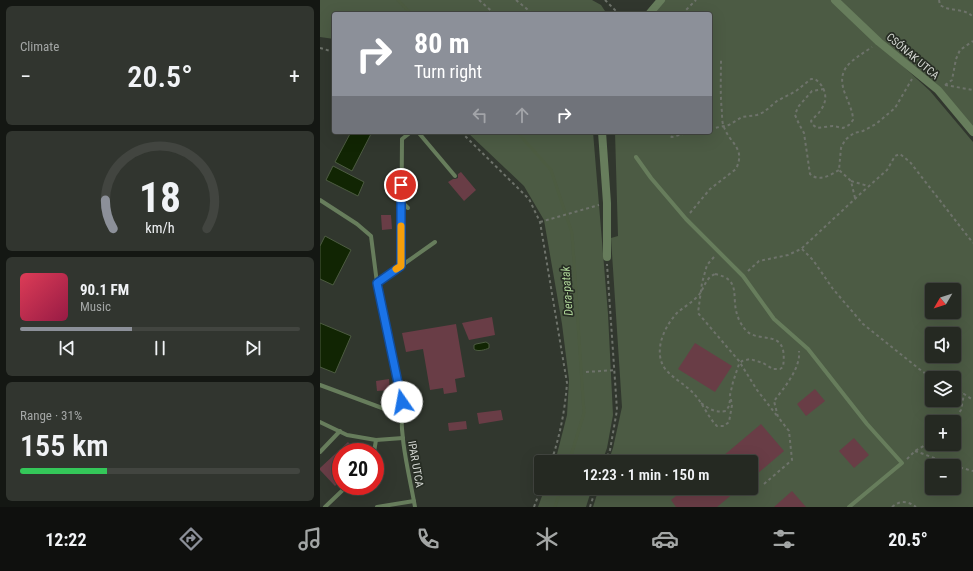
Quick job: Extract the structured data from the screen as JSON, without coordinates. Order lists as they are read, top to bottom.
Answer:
{
  "streets": {
    "street": ["CSÓNAK UTCA"],
    "lane": ["IPAR UTCA"]
  },
  "water": ["Dera-patak"],
  "north": "bottom left",
  "page": {
    "tile": [
      "Climate",
      ["Range · 31%", "155 km"]
    ],
    "turn": ["80 m", "Turn right"],
    "heat": ["−", "20.5°", "+"],
    "song": ["90.1 FM", "Music"],
    "map_buttons": ["+", "−"],
    "limit": "20",
    "trip": "12:23 · 1 min · 150 m",
    "tabs": ["12:22", "20.5°"],
    "gauge": ["18", "km/h"]
  }
}
